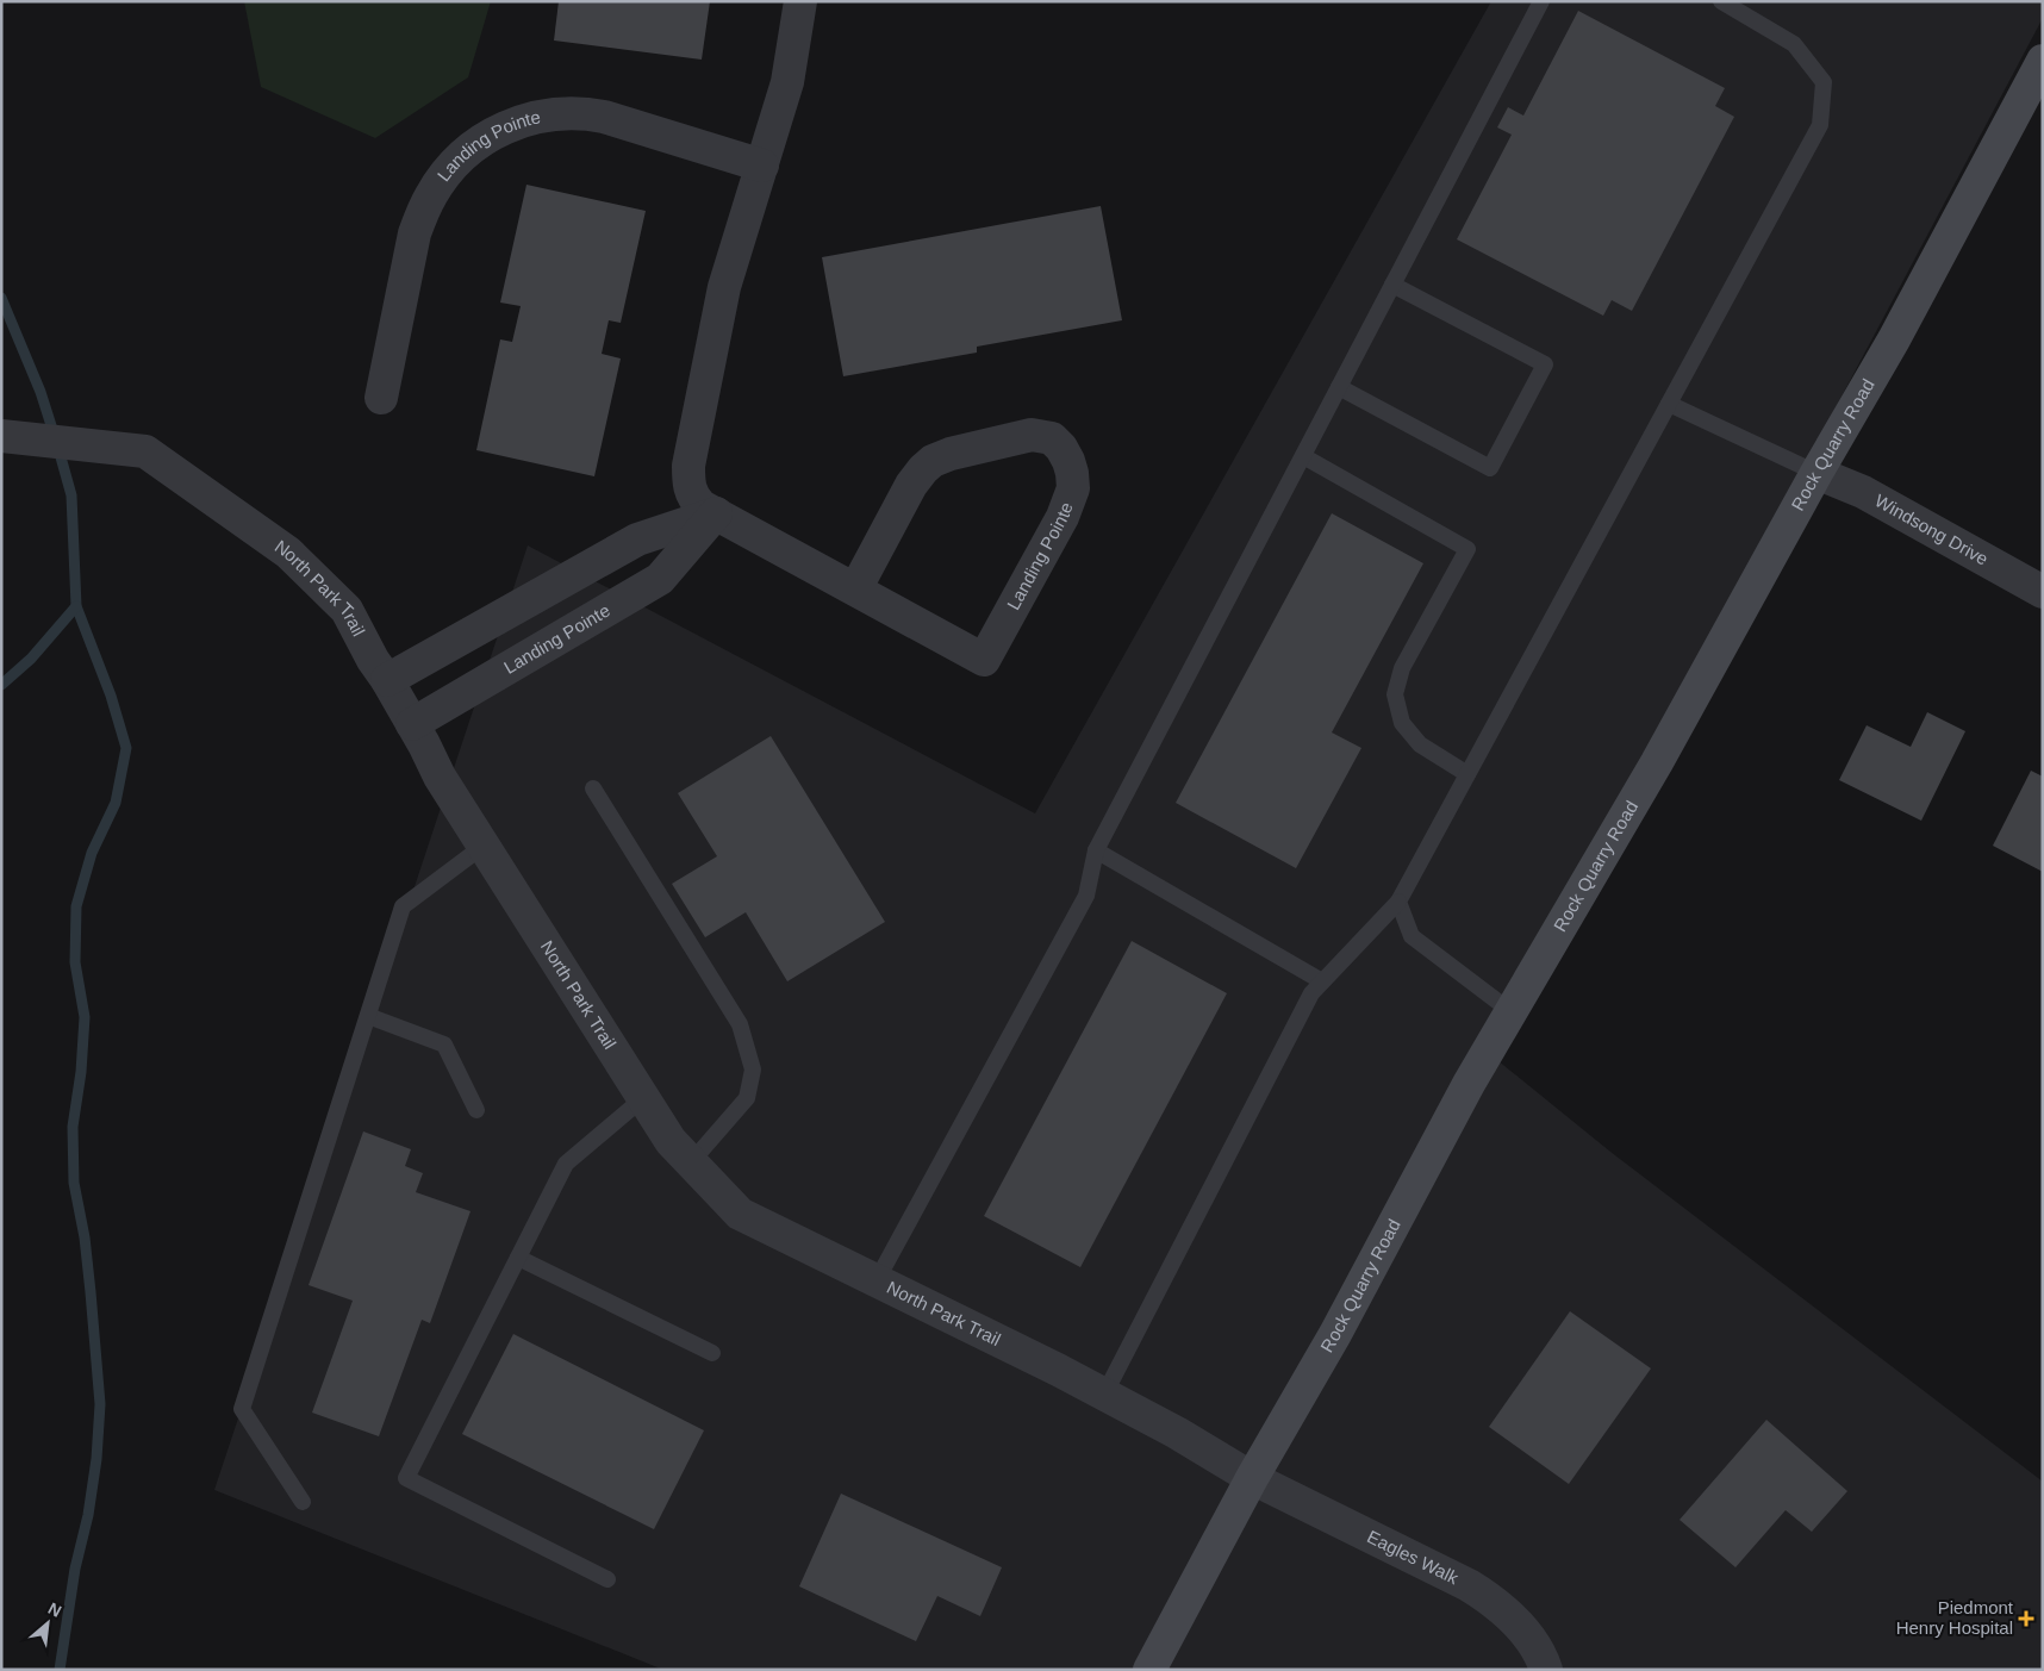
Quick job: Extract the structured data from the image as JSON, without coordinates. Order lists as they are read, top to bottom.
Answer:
{
  "streets": {
    "street": [
      "Landing Pointe",
      "Rock Quarry Road",
      "Windsong Drive",
      "North Park Trail",
      "Eagles Walk"
    ]
  },
  "crossings": [
    ["Landing Pointe", "North Park Trail"],
    ["Rock Quarry Road", "Windsong Drive"],
    ["Rock Quarry Road", "North Park Trail"],
    ["Rock Quarry Road", "Eagles Walk"],
    ["North Park Trail", "Eagles Walk"]
  ],
  "places": {
    "health": ["Piedmont Henry Hospital"]
  },
  "north": "top right"
}
